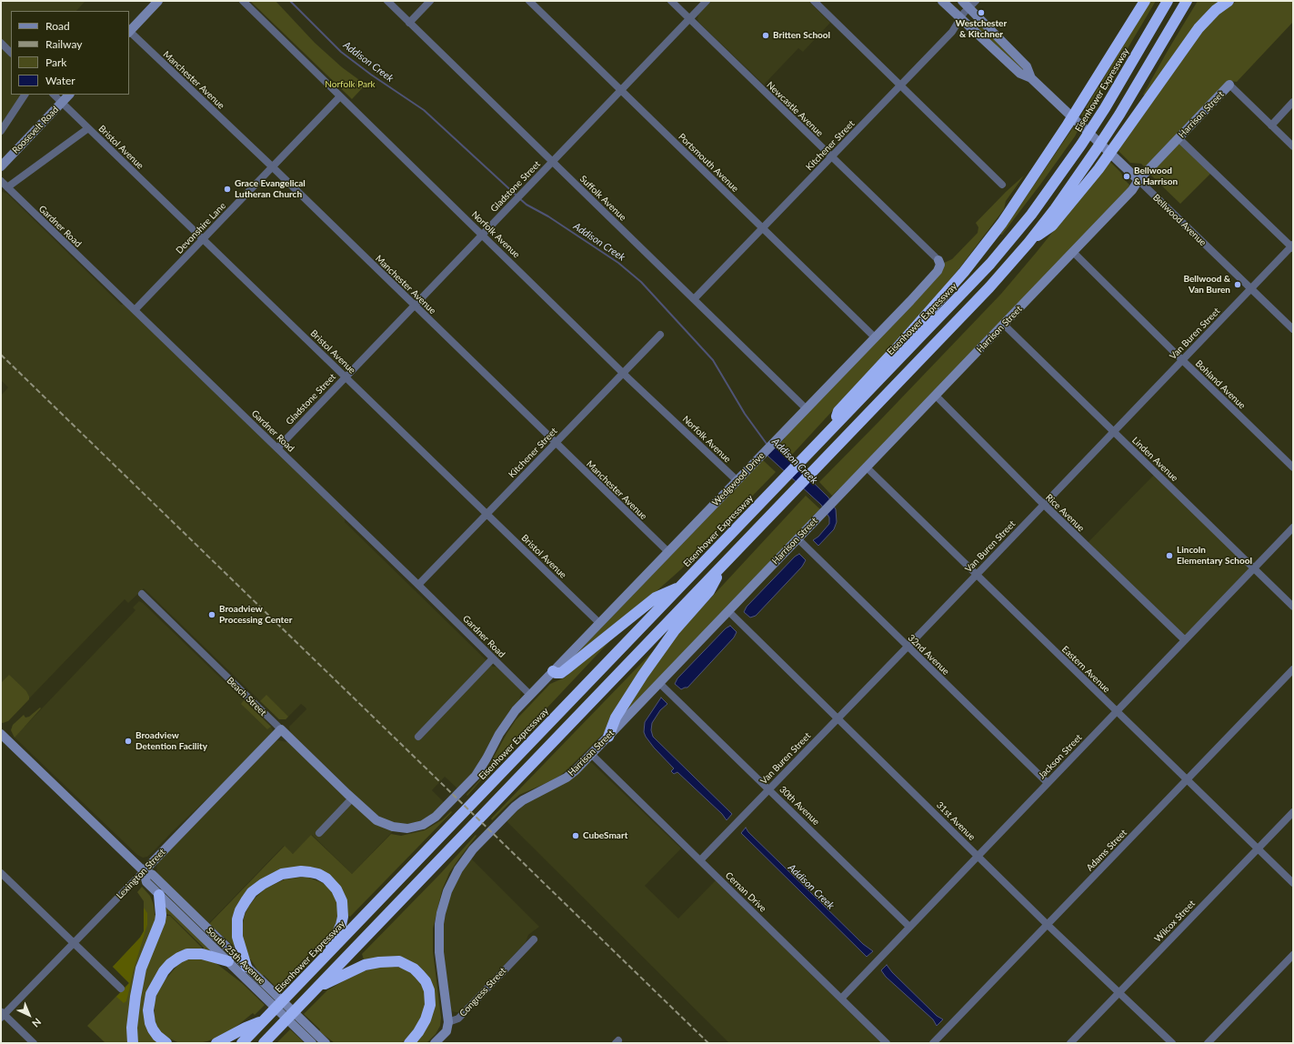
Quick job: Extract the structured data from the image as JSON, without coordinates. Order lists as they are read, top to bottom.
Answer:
{
  "streets": {
    "highway": ["Eisenhower Expressway"],
    "street": [
      "Manchester Avenue",
      "Newcastle Avenue",
      "Harrison Street",
      "Roosevelt Road",
      "Kitchener Street",
      "Bristol Avenue",
      "Portsmouth Avenue",
      "Gladstone Street",
      "Suffolk Avenue",
      "Bellwood Avenue",
      "Gardner Road",
      "Devonshire Lane",
      "Norfolk Avenue",
      "Van Buren Street",
      "Bohland Avenue",
      "Linden Avenue",
      "Wedgwood Drive",
      "Rice Avenue",
      "32nd Avenue",
      "Eastern Avenue",
      "Beach Street",
      "Jackson Street",
      "30th Avenue",
      "31st Avenue",
      "Adams Street",
      "Lexington Street",
      "Cernan Drive",
      "Wilcox Street",
      "South 25th Avenue",
      "Congress Street"
    ]
  },
  "crossings": [
    ["Manchester Avenue", "Kitchener Street"],
    ["Manchester Avenue", "Gladstone Street"],
    ["Manchester Avenue", "Devonshire Lane"],
    ["Manchester Avenue", "Wedgwood Drive"],
    ["Newcastle Avenue", "Kitchener Street"],
    ["Newcastle Avenue", "Gladstone Street"],
    ["Newcastle Avenue", "Wedgwood Drive"],
    ["Harrison Street", "Bellwood Avenue"],
    ["Harrison Street", "Bohland Avenue"],
    ["Harrison Street", "Linden Avenue"],
    ["Harrison Street", "Rice Avenue"],
    ["Harrison Street", "32nd Avenue"],
    ["Harrison Street", "Eastern Avenue"],
    ["Harrison Street", "30th Avenue"],
    ["Harrison Street", "31st Avenue"],
    ["Harrison Street", "Cernan Drive"],
    ["Harrison Street", "Congress Street"],
    ["Roosevelt Road", "Bristol Avenue"],
    ["Kitchener Street", "Bristol Avenue"],
    ["Kitchener Street", "Portsmouth Avenue"],
    ["Kitchener Street", "Suffolk Avenue"],
    ["Kitchener Street", "Gardner Road"],
    ["Kitchener Street", "Norfolk Avenue"],
    ["Bristol Avenue", "Gladstone Street"],
    ["Bristol Avenue", "Devonshire Lane"],
    ["Bristol Avenue", "Wedgwood Drive"],
    ["Portsmouth Avenue", "Gladstone Street"],
    ["Portsmouth Avenue", "Wedgwood Drive"],
    ["Gladstone Street", "Suffolk Avenue"],
    ["Gladstone Street", "Gardner Road"],
    ["Gladstone Street", "Norfolk Avenue"],
    ["Suffolk Avenue", "Wedgwood Drive"],
    ["Bellwood Avenue", "Van Buren Street"],
    ["Gardner Road", "Devonshire Lane"],
    ["Gardner Road", "Wedgwood Drive"],
    ["Devonshire Lane", "Norfolk Avenue"],
    ["Norfolk Avenue", "Wedgwood Drive"],
    ["Van Buren Street", "Bohland Avenue"],
    ["Van Buren Street", "Linden Avenue"],
    ["Van Buren Street", "Rice Avenue"],
    ["Van Buren Street", "32nd Avenue"],
    ["Van Buren Street", "Eastern Avenue"],
    ["Van Buren Street", "30th Avenue"],
    ["Van Buren Street", "31st Avenue"],
    ["Van Buren Street", "Cernan Drive"],
    ["Linden Avenue", "Jackson Street"],
    ["Wedgwood Drive", "Beach Street"],
    ["Rice Avenue", "Jackson Street"],
    ["32nd Avenue", "Jackson Street"],
    ["Eastern Avenue", "Jackson Street"],
    ["Eastern Avenue", "Adams Street"],
    ["Eastern Avenue", "Wilcox Street"],
    ["Beach Street", "Lexington Street"],
    ["Jackson Street", "30th Avenue"],
    ["Jackson Street", "31st Avenue"],
    ["Jackson Street", "Cernan Drive"],
    ["31st Avenue", "Adams Street"],
    ["31st Avenue", "Wilcox Street"],
    ["Lexington Street", "South 25th Avenue"]
  ],
  "water": ["Addison Creek"],
  "parks": ["Norfolk Park"],
  "places": [
    "Westchester & Kitchner",
    "Britten School",
    "Bellwood & Harrison",
    "Grace Evangelical Lutheran Church",
    "Bellwood & Van Buren",
    "Lincoln Elementary School",
    "Broadview Processing Center",
    "Broadview Detention Facility",
    "CubeSmart"
  ],
  "legend": [
    "Road",
    "Railway",
    "Park",
    "Water"
  ],
  "north": "bottom right"
}
